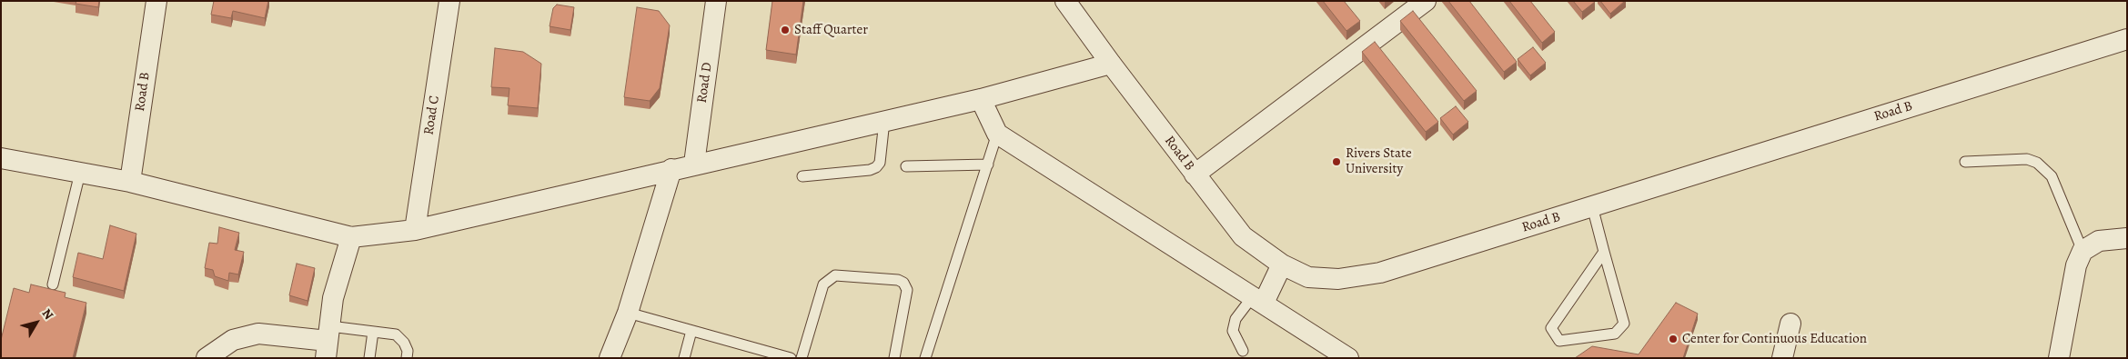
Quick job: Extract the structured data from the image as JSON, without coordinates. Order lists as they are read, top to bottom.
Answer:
{
  "streets": {
    "street": ["Road D", "Road B", "Road C"]
  },
  "places": ["Staff Quarter", "Rivers State University", "Center for Continuous Education"],
  "north": "top right"
}
